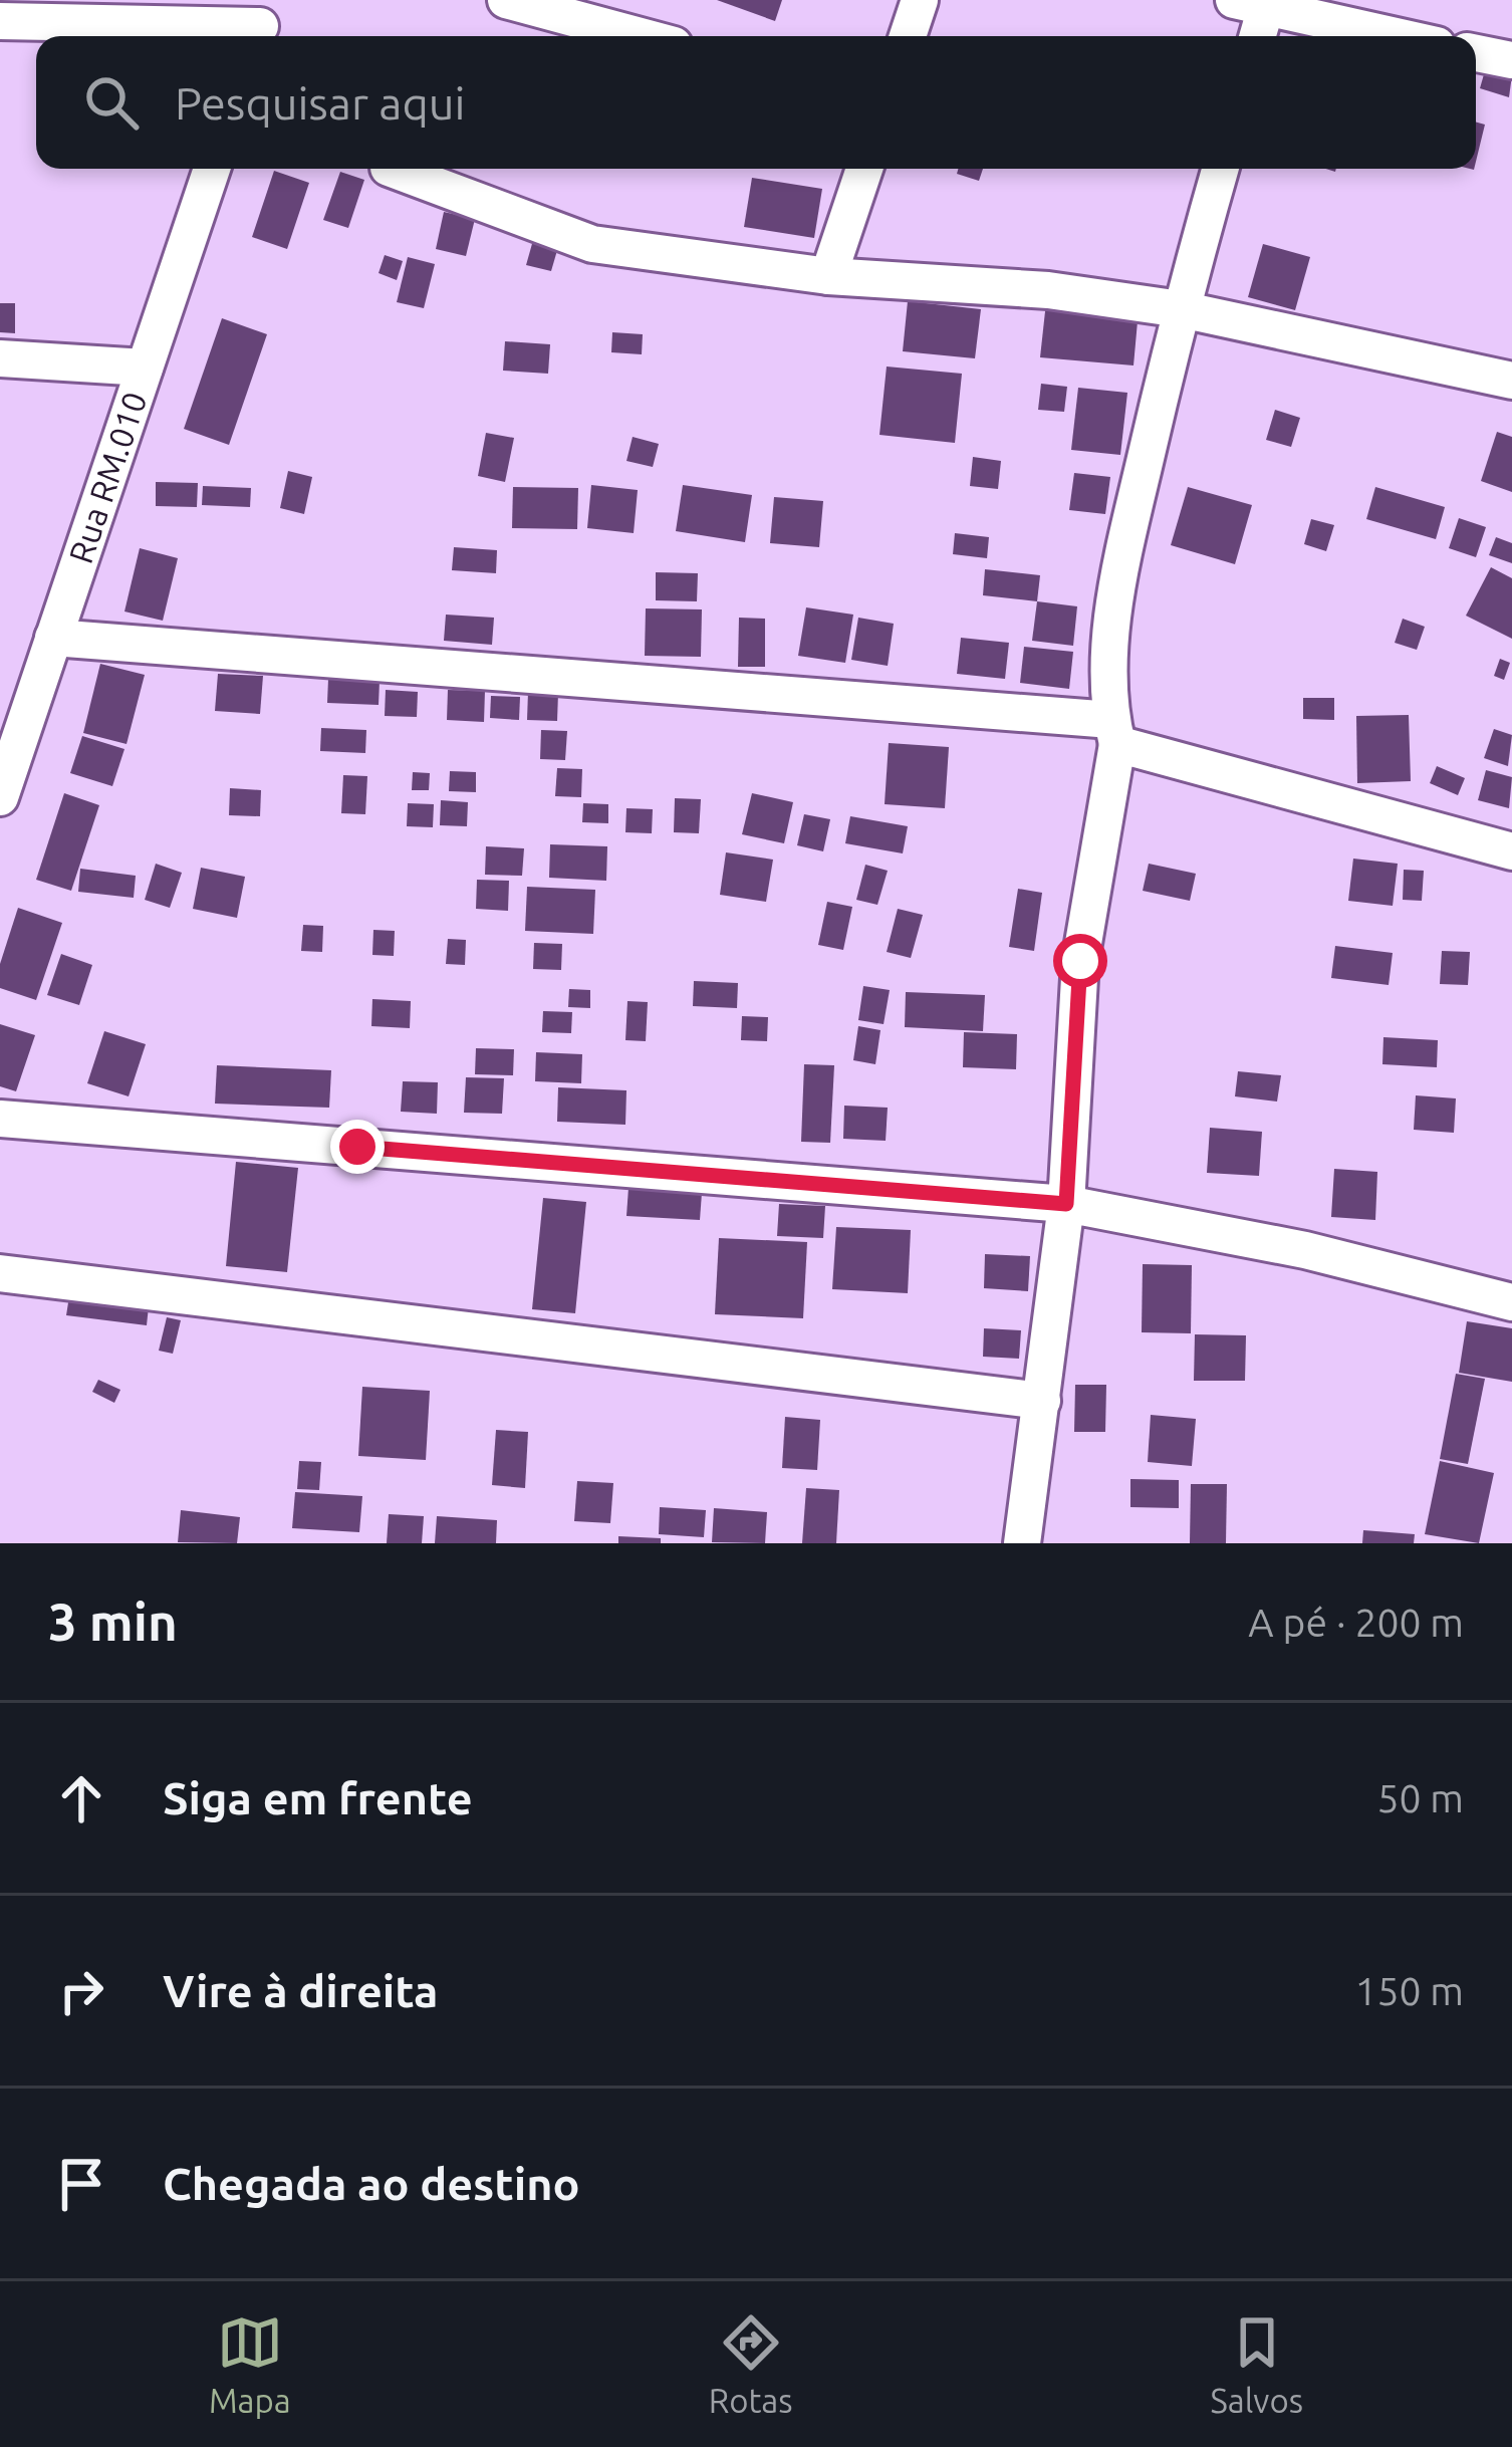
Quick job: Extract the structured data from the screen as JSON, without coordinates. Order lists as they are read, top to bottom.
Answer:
{
  "streets": {
    "street": ["Rua RM.010"]
  },
  "page": {
    "search": "Pesquisar aqui",
    "heading": ["3 min", "A pé · 200 m"],
    "list": [
      ["Siga em frente", "50 m"],
      ["Vire à direita", "150 m"],
      "Chegada ao destino"
    ],
    "nav": ["Mapa", "Rotas", "Salvos"]
  }
}
